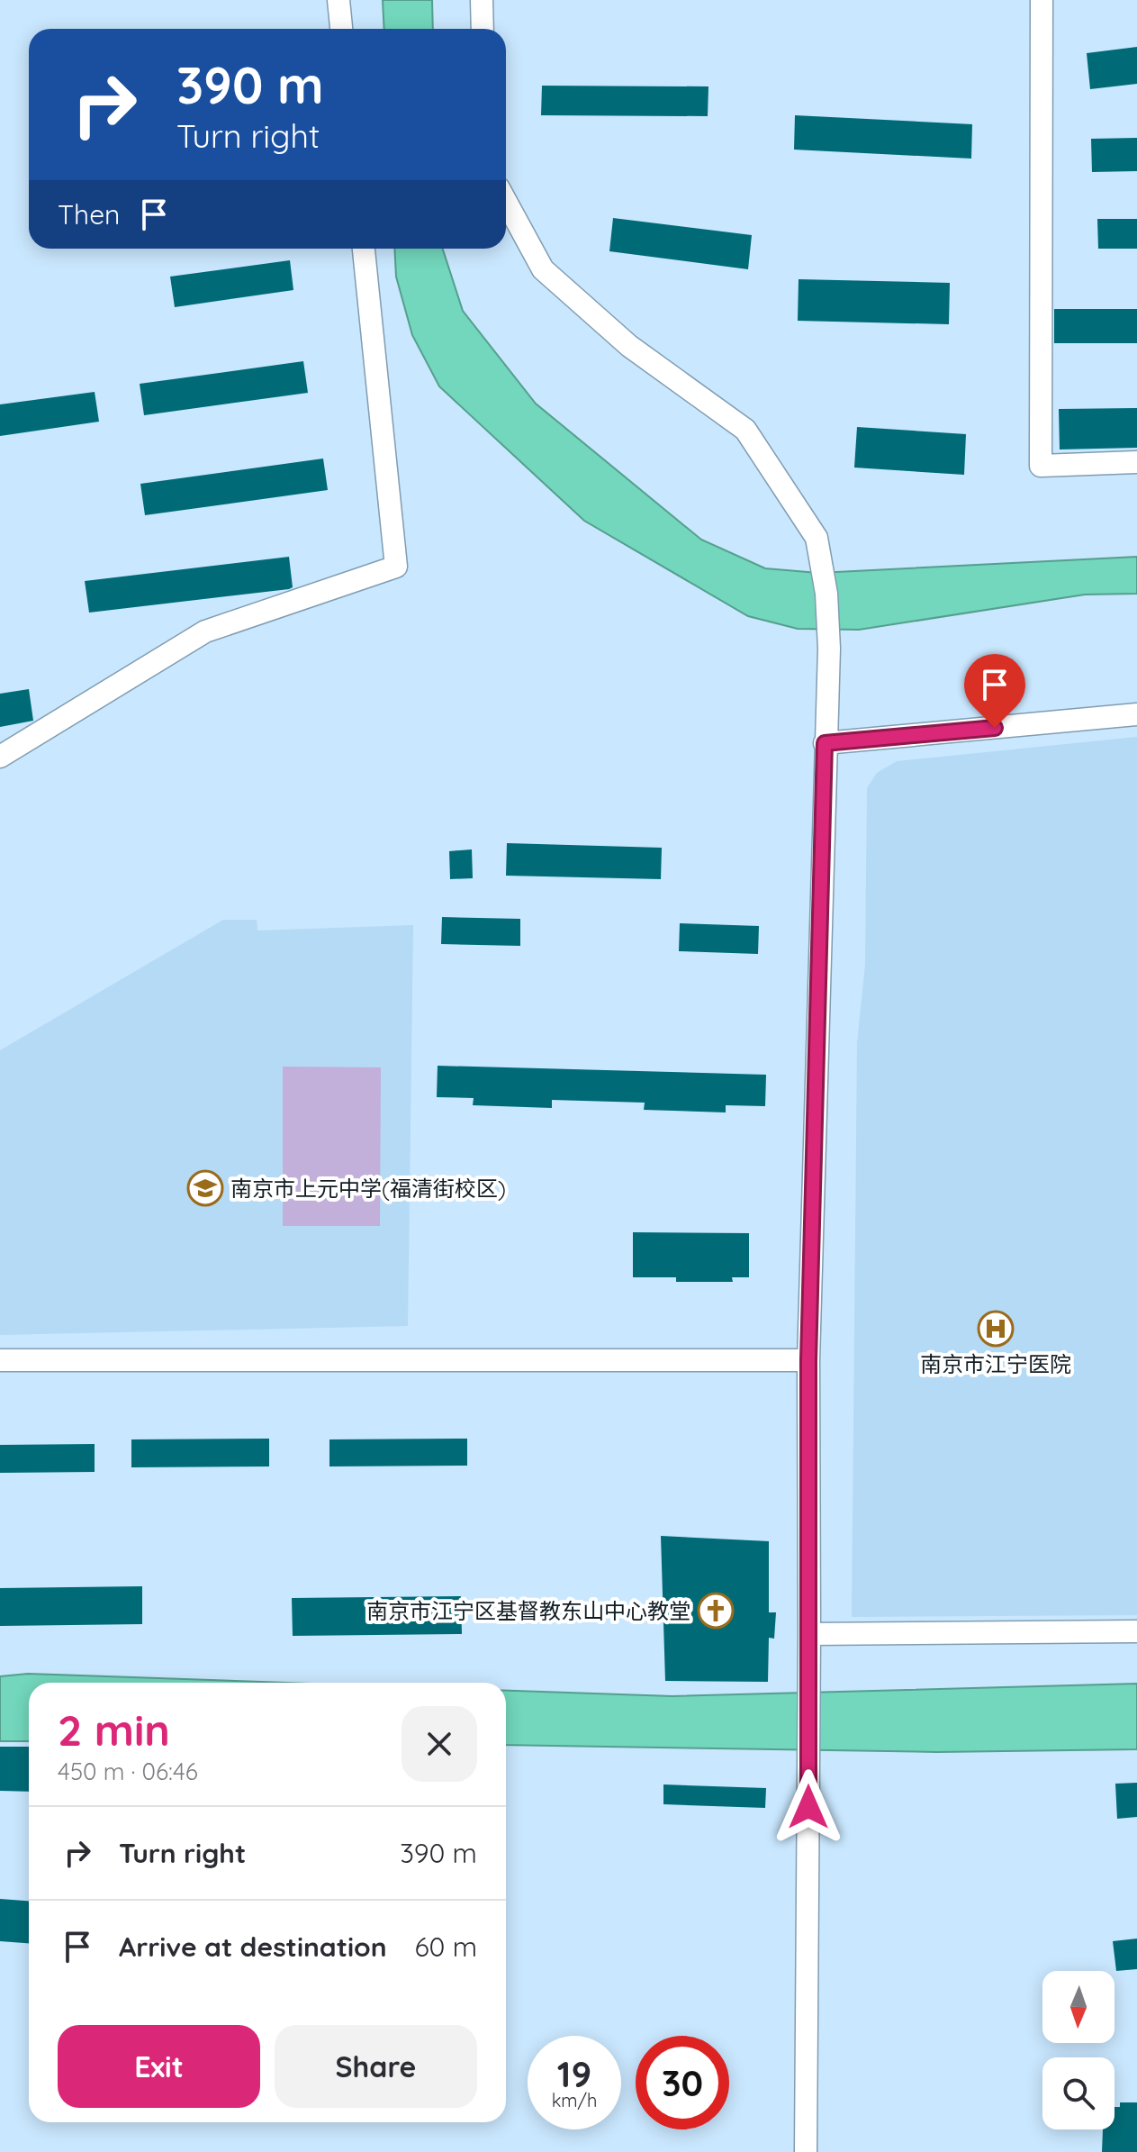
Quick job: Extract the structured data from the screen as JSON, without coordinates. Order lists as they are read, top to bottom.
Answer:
{
  "places": {
    "school or university": ["南京市上元中学(福清街校区)"],
    "hospital": ["南京市江宁医院"],
    "church": ["南京市江宁区基督教东山中心教堂"]
  },
  "north": "bottom",
  "page": {
    "turn": ["390 m", "Turn right"],
    "then": "Then",
    "heading": ["2 min", "450 m · 06:46"],
    "list": [
      {
        "name": "Turn right",
        "value": "390 m"
      },
      {
        "name": "Arrive at destination",
        "value": "60 m"
      }
    ],
    "buttons": ["Exit", "Share"],
    "speed": "19 km/h",
    "limit": "30"
  }
}
